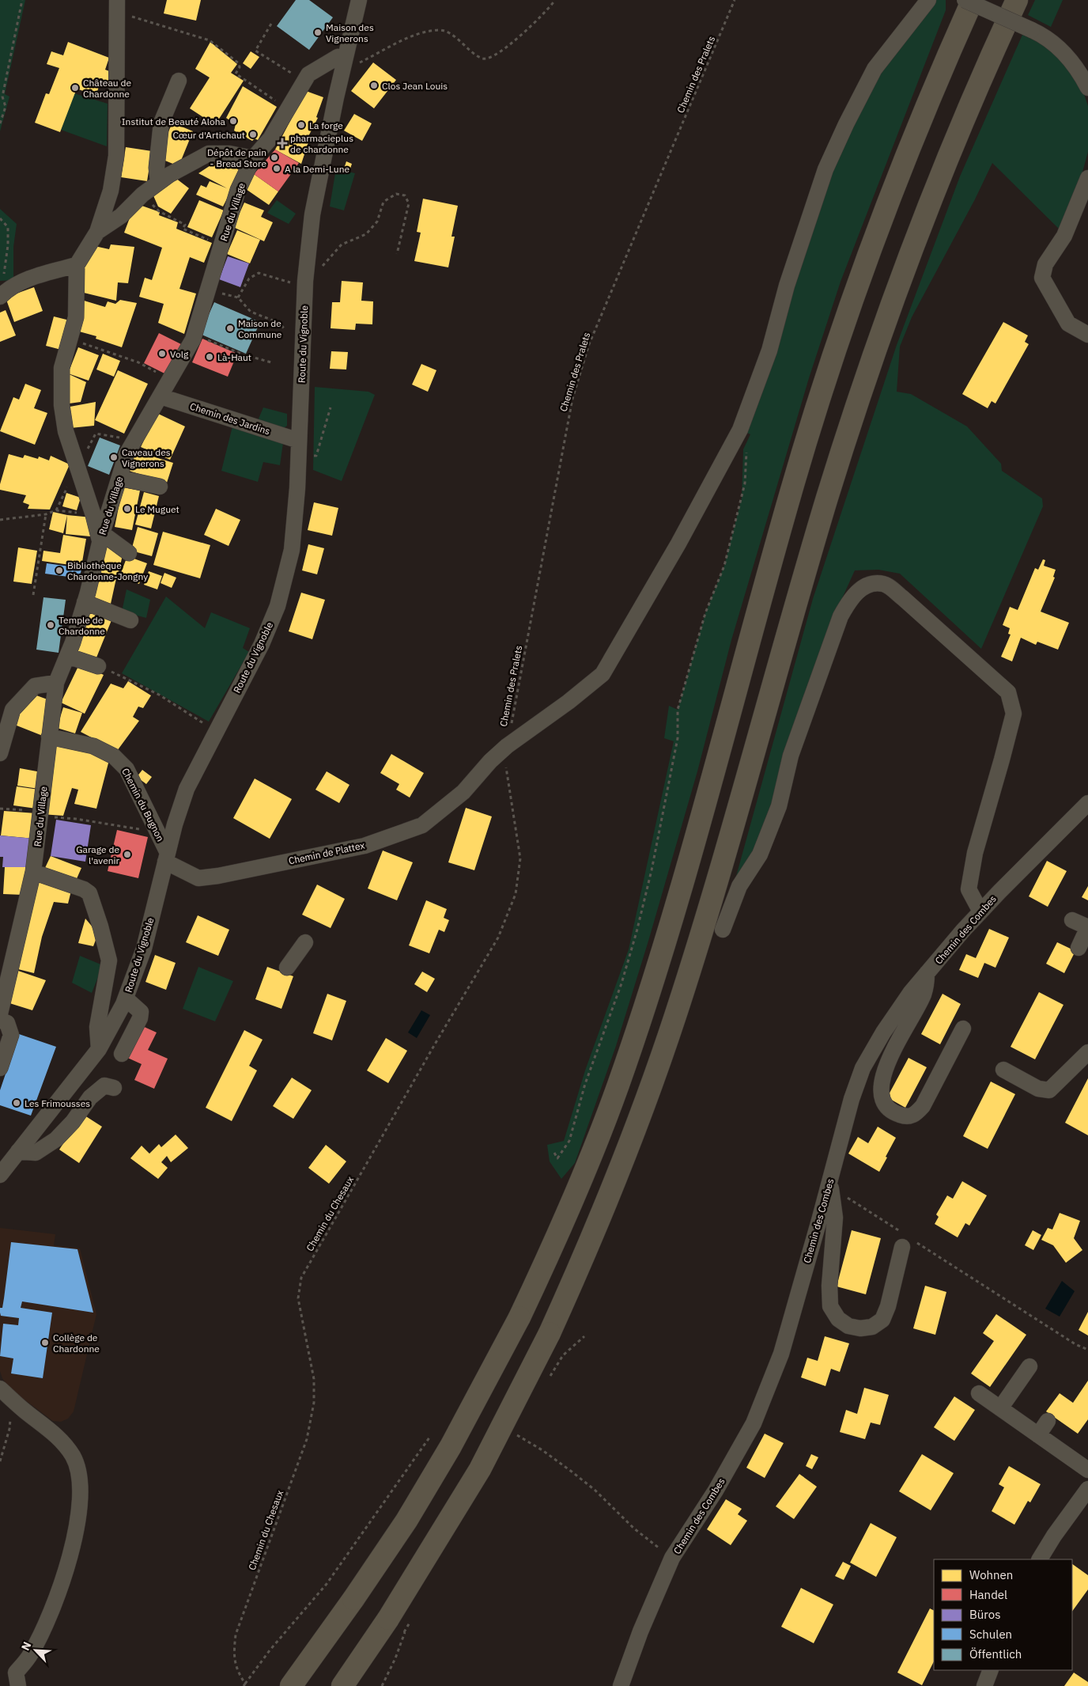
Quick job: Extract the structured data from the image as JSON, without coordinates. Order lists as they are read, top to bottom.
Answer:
{
  "streets": {
    "street": [
      "Rue du Village",
      "Route du Vignoble",
      "Chemin des Jardins",
      "Chemin du Bugnon",
      "Chemin de Plattex",
      "Chemin des Combes"
    ],
    "path": ["Chemin des Pralets", "Chemin du Chesaux"]
  },
  "crossings": [
    ["Chemin des Pralets", "Chemin de Plattex"],
    ["Chemin des Pralets", "Chemin du Chesaux"],
    ["Rue du Village", "Route du Vignoble"],
    ["Rue du Village", "Chemin des Jardins"],
    ["Rue du Village", "Chemin du Bugnon"],
    ["Route du Vignoble", "Chemin des Jardins"],
    ["Route du Vignoble", "Chemin du Bugnon"],
    ["Route du Vignoble", "Chemin de Plattex"],
    ["Chemin du Bugnon", "Chemin de Plattex"]
  ],
  "places": {
    "other": [
      "Maison des Vignerons",
      "Clos Jean Louis",
      "Château de Chardonne",
      "Institut de Beauté Aloha",
      "La forge",
      "Cœur d'Artichaut",
      "Dépôt de pain - Bread Store",
      "A la Demi-Lune",
      "Maison de Commune",
      "Volg",
      "Là-Haut",
      "Caveau des Vignerons",
      "Le Muguet",
      "Bibliothèque Chardonne-Jongny",
      "Temple de Chardonne",
      "Garage de l'avenir",
      "Les Frimousses",
      "Collège de Chardonne"
    ],
    "health": ["pharmacieplus de chardonne"]
  },
  "legend": [
    "Wohnen",
    "Handel",
    "Büros",
    "Schulen",
    "Öffentlich"
  ],
  "north": "top left"
}
